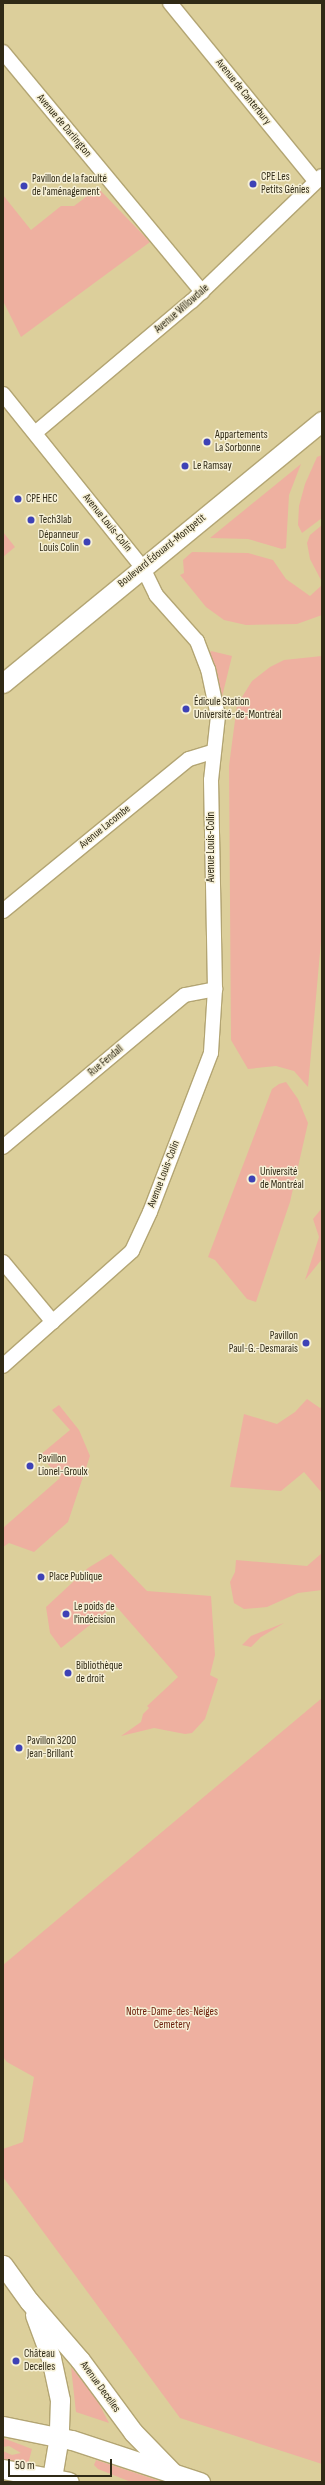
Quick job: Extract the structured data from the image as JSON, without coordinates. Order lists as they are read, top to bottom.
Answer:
{
  "streets": {
    "street": [
      "Avenue de Canterbury",
      "Avenue de Darlington",
      "Avenue Willowdale",
      "Avenue Louis-Colin",
      "Boulevard Édouard-Montpetit",
      "Avenue Lacombe",
      "Rue Fendall",
      "Avenue Decelles"
    ]
  },
  "crossings": [
    ["Avenue de Canterbury", "Avenue Willowdale"],
    ["Avenue de Darlington", "Avenue Willowdale"],
    ["Avenue Willowdale", "Avenue Louis-Colin"],
    ["Avenue Louis-Colin", "Boulevard Édouard-Montpetit"],
    ["Avenue Louis-Colin", "Avenue Lacombe"],
    ["Avenue Louis-Colin", "Rue Fendall"]
  ],
  "parks": ["Notre-Dame-des-Neiges Cemetery"],
  "places": [
    "CPE Les Petits Génies",
    "Pavillon de la faculté de l'aménagement",
    "Appartements La Sorbonne",
    "Le Ramsay",
    "CPE HEC",
    "Tech3lab",
    "Dépanneur Louis Colin",
    "Édicule Station Université-de-Montréal",
    "Université de Montréal",
    "Pavillon Paul-G.-Desmarais",
    "Pavillon Lionel-Groulx",
    "Place Publique",
    "Le poids de l'indécision",
    "Bibliothèque de droit",
    "Pavillon 3200 Jean-Brillant",
    "Château Decelles"
  ],
  "scale_bar": "50 m"
}
